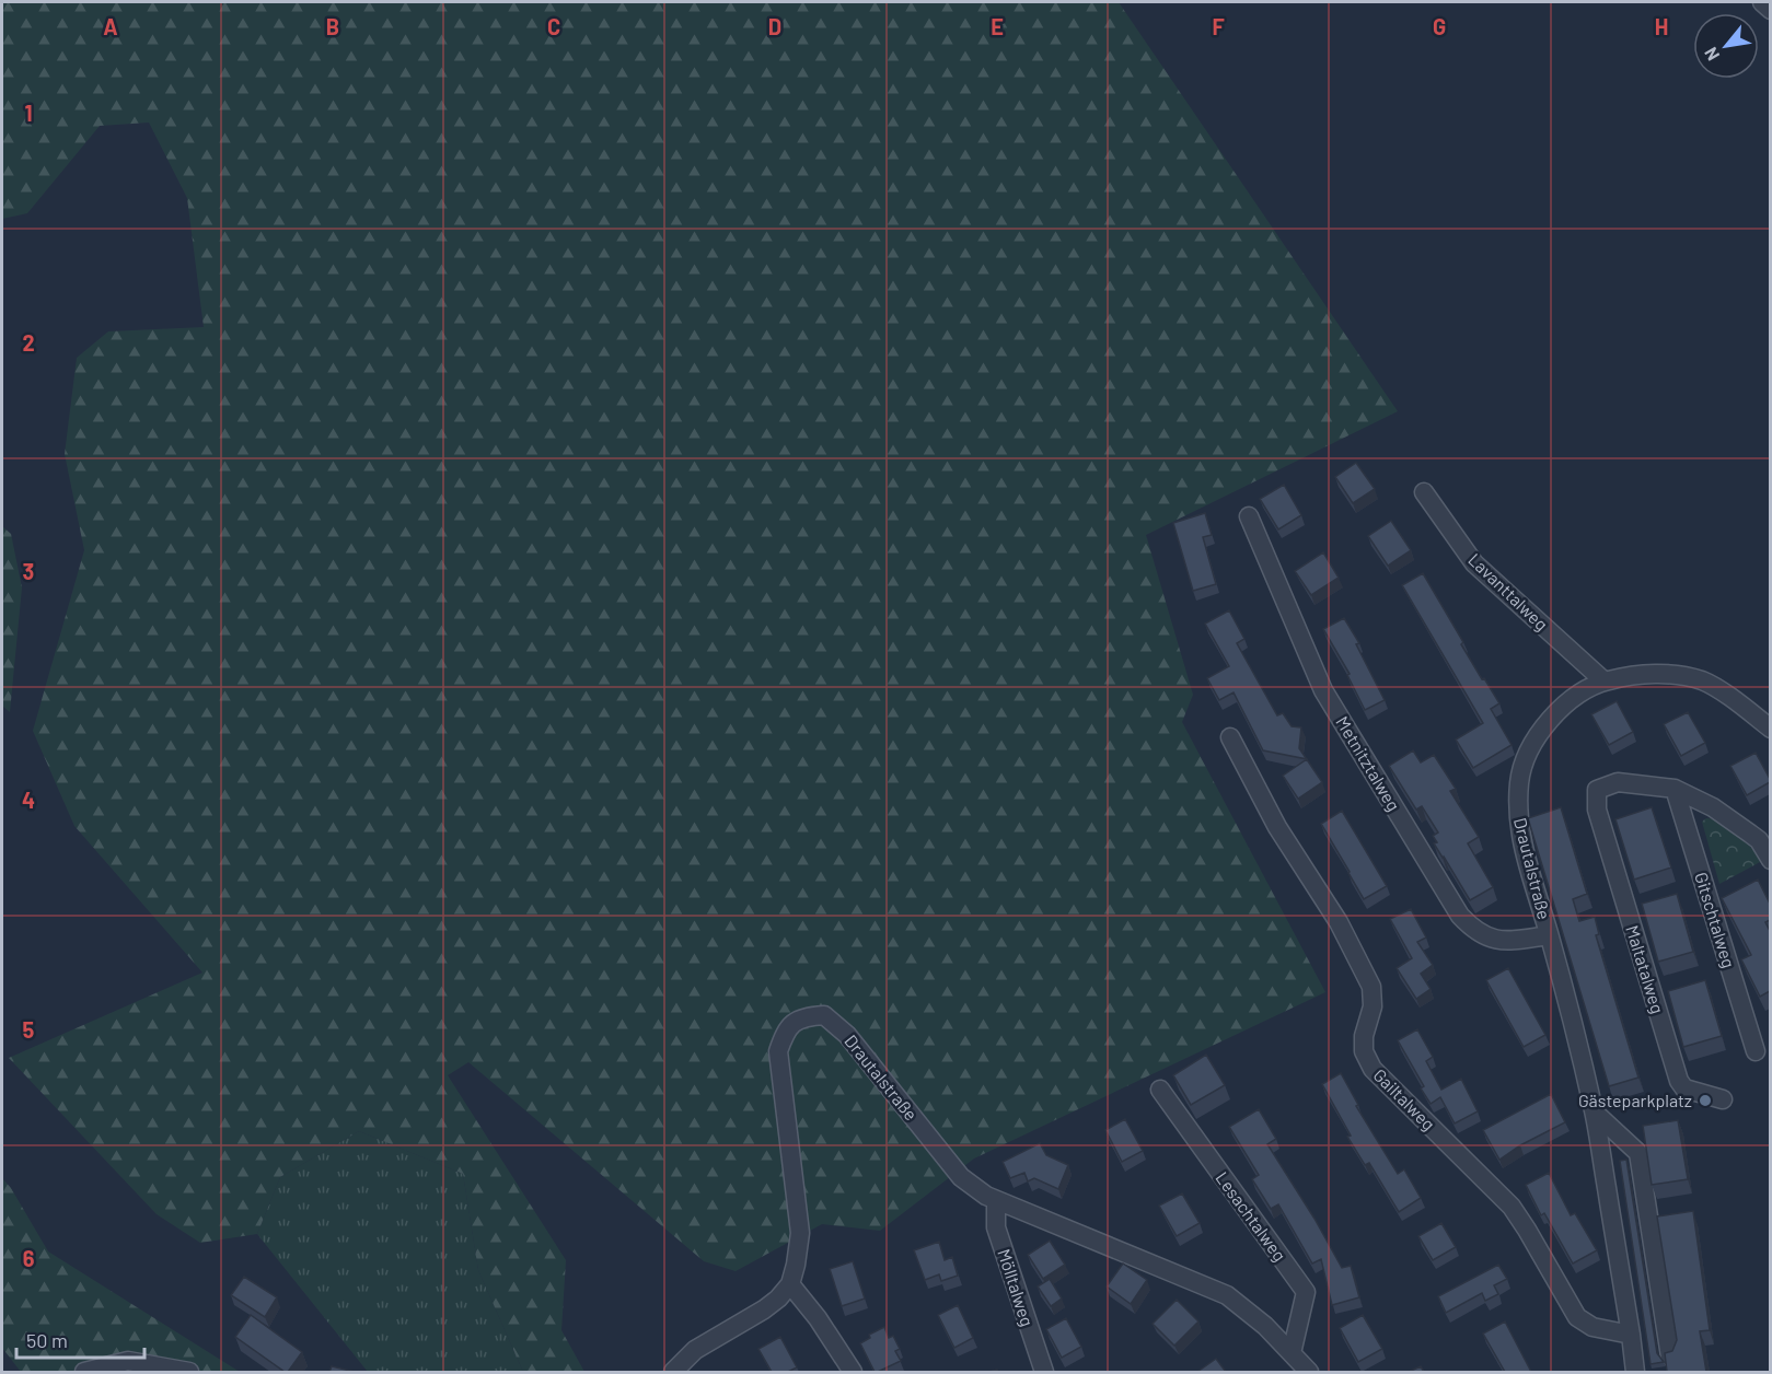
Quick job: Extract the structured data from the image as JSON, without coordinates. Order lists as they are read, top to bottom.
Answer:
{
  "streets": {
    "street": [
      "Lavanttalweg",
      "Metnitztalweg",
      "Drautalstraße",
      "Gitschtalweg",
      "Maltatalweg",
      "Gailtalweg",
      "Lesachtalweg",
      "Mölltalweg"
    ]
  },
  "crossings": [
    ["Lavanttalweg", "Drautalstraße"],
    ["Metnitztalweg", "Drautalstraße"],
    ["Drautalstraße", "Gailtalweg"],
    ["Drautalstraße", "Lesachtalweg"],
    ["Drautalstraße", "Mölltalweg"],
    ["Gitschtalweg", "Maltatalweg"]
  ],
  "places": ["Gästeparkplatz"],
  "scale_bar": "50 m",
  "north": "bottom left",
  "grid": {
    "columns": [
      "A",
      "B",
      "C",
      "D",
      "E",
      "F",
      "G",
      "H"
    ],
    "rows": [
      "1",
      "2",
      "3",
      "4",
      "5",
      "6"
    ]
  }
}
